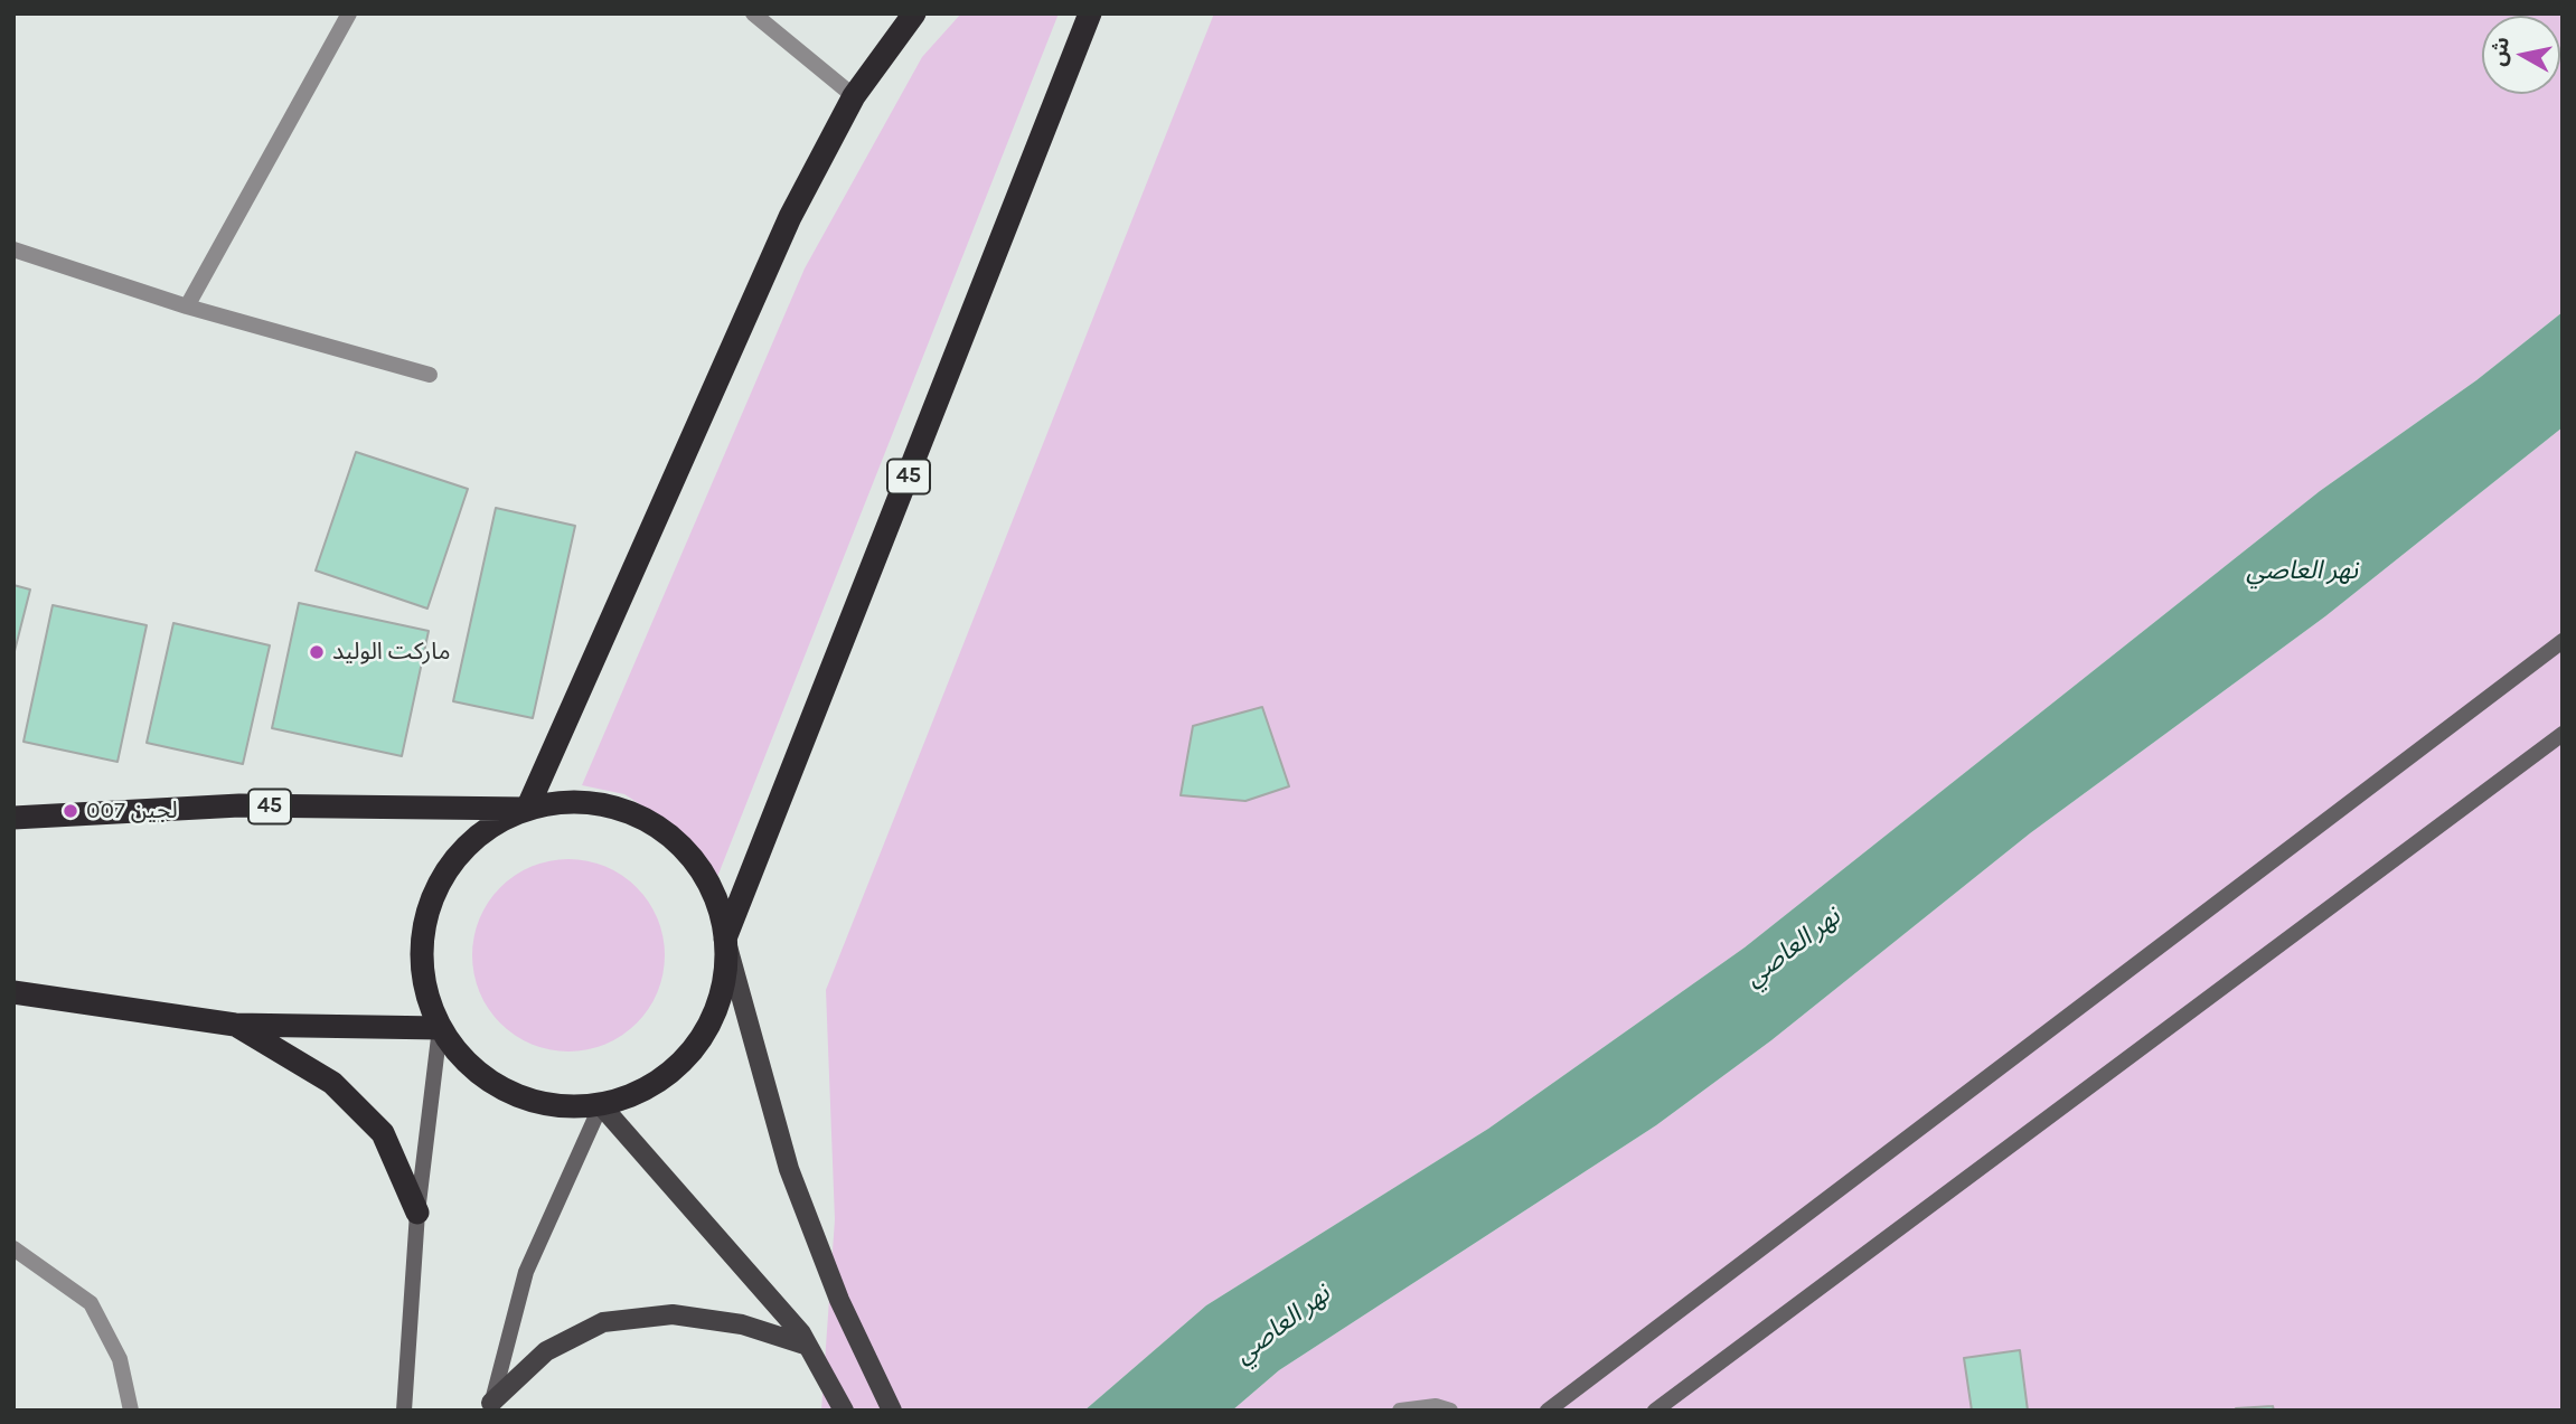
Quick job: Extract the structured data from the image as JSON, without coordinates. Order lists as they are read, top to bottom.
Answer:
{
  "streets": {
    "highway": ["45"]
  },
  "water": ["نهر العاصي"],
  "places": ["ماركت الوليد", "لجين 007"],
  "north": "left"
}
